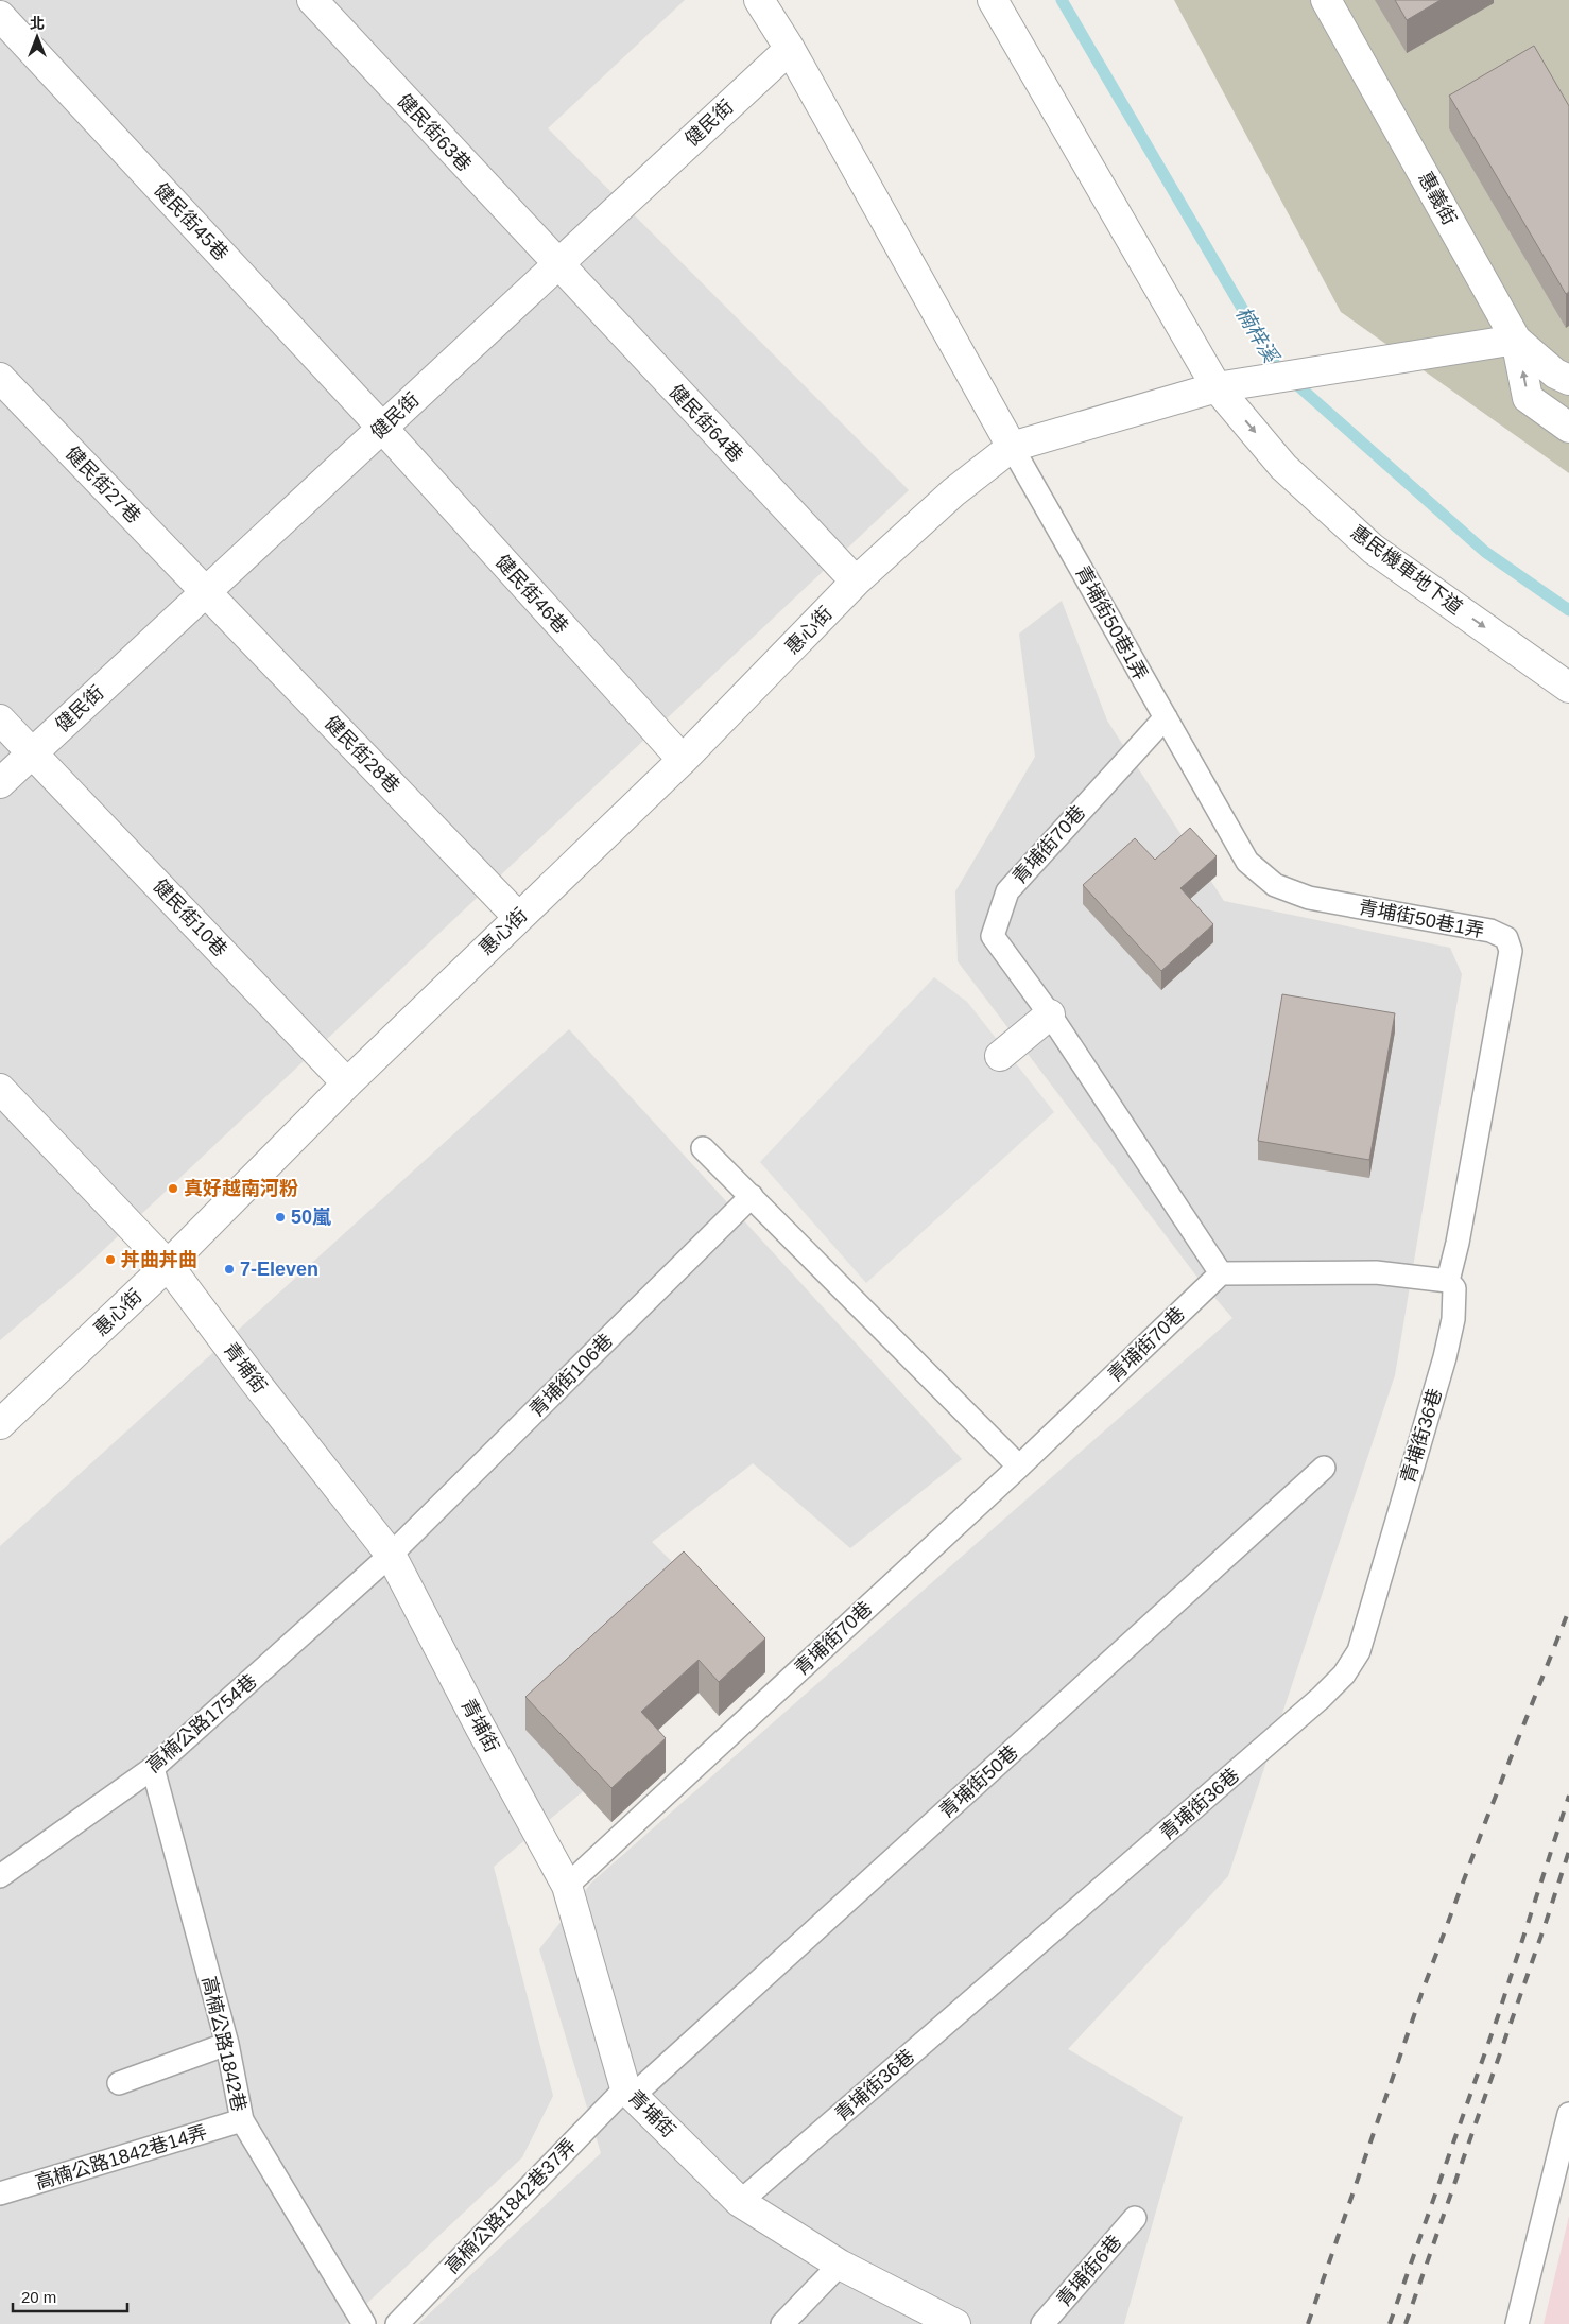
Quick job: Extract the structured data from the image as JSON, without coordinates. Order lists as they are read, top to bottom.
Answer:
{
  "streets": {
    "street": [
      "健民街",
      "健民街63巷",
      "惠義街",
      "健民街45巷",
      "健民街64巷",
      "健民街27巷",
      "惠民機車地下道",
      "健民街46巷",
      "惠心街",
      "健民街28巷",
      "健民街10巷",
      "青埔街"
    ],
    "lane": [
      "青埔街50巷1弄",
      "青埔街70巷",
      "青埔街106巷",
      "青埔街36巷",
      "高楠公路1754巷",
      "青埔街50巷",
      "高楠公路1842巷",
      "高楠公路1842巷14弄",
      "高楠公路1842巷37弄",
      "青埔街6巷"
    ]
  },
  "crossings": [
    ["健民街", "健民街63巷"],
    ["健民街", "健民街45巷"],
    ["健民街", "健民街64巷"],
    ["健民街", "健民街27巷"],
    ["健民街", "健民街46巷"],
    ["健民街", "健民街28巷"],
    ["健民街", "健民街10巷"],
    ["健民街63巷", "健民街64巷"],
    ["健民街45巷", "健民街46巷"],
    ["健民街64巷", "惠心街"],
    ["健民街27巷", "健民街28巷"],
    ["健民街46巷", "惠心街"],
    ["青埔街50巷1弄", "惠心街"],
    ["青埔街50巷1弄", "青埔街70巷"],
    ["青埔街50巷1弄", "青埔街36巷"],
    ["惠心街", "健民街28巷"],
    ["惠心街", "健民街10巷"],
    ["惠心街", "青埔街"],
    ["青埔街70巷", "青埔街"],
    ["青埔街", "青埔街106巷"],
    ["青埔街", "青埔街36巷"],
    ["青埔街", "高楠公路1754巷"],
    ["青埔街", "青埔街50巷"],
    ["青埔街", "高楠公路1842巷37弄"],
    ["青埔街106巷", "高楠公路1754巷"],
    ["高楠公路1754巷", "高楠公路1842巷"],
    ["青埔街50巷", "高楠公路1842巷37弄"],
    ["高楠公路1842巷", "高楠公路1842巷14弄"]
  ],
  "one_way": ["惠民機車地下道"],
  "water": ["楠梓溪"],
  "places": [
    "真好越南河粉",
    "50嵐",
    "丼曲丼曲",
    "7-Eleven"
  ],
  "scale_bar": "20 m",
  "north": "top"
}
